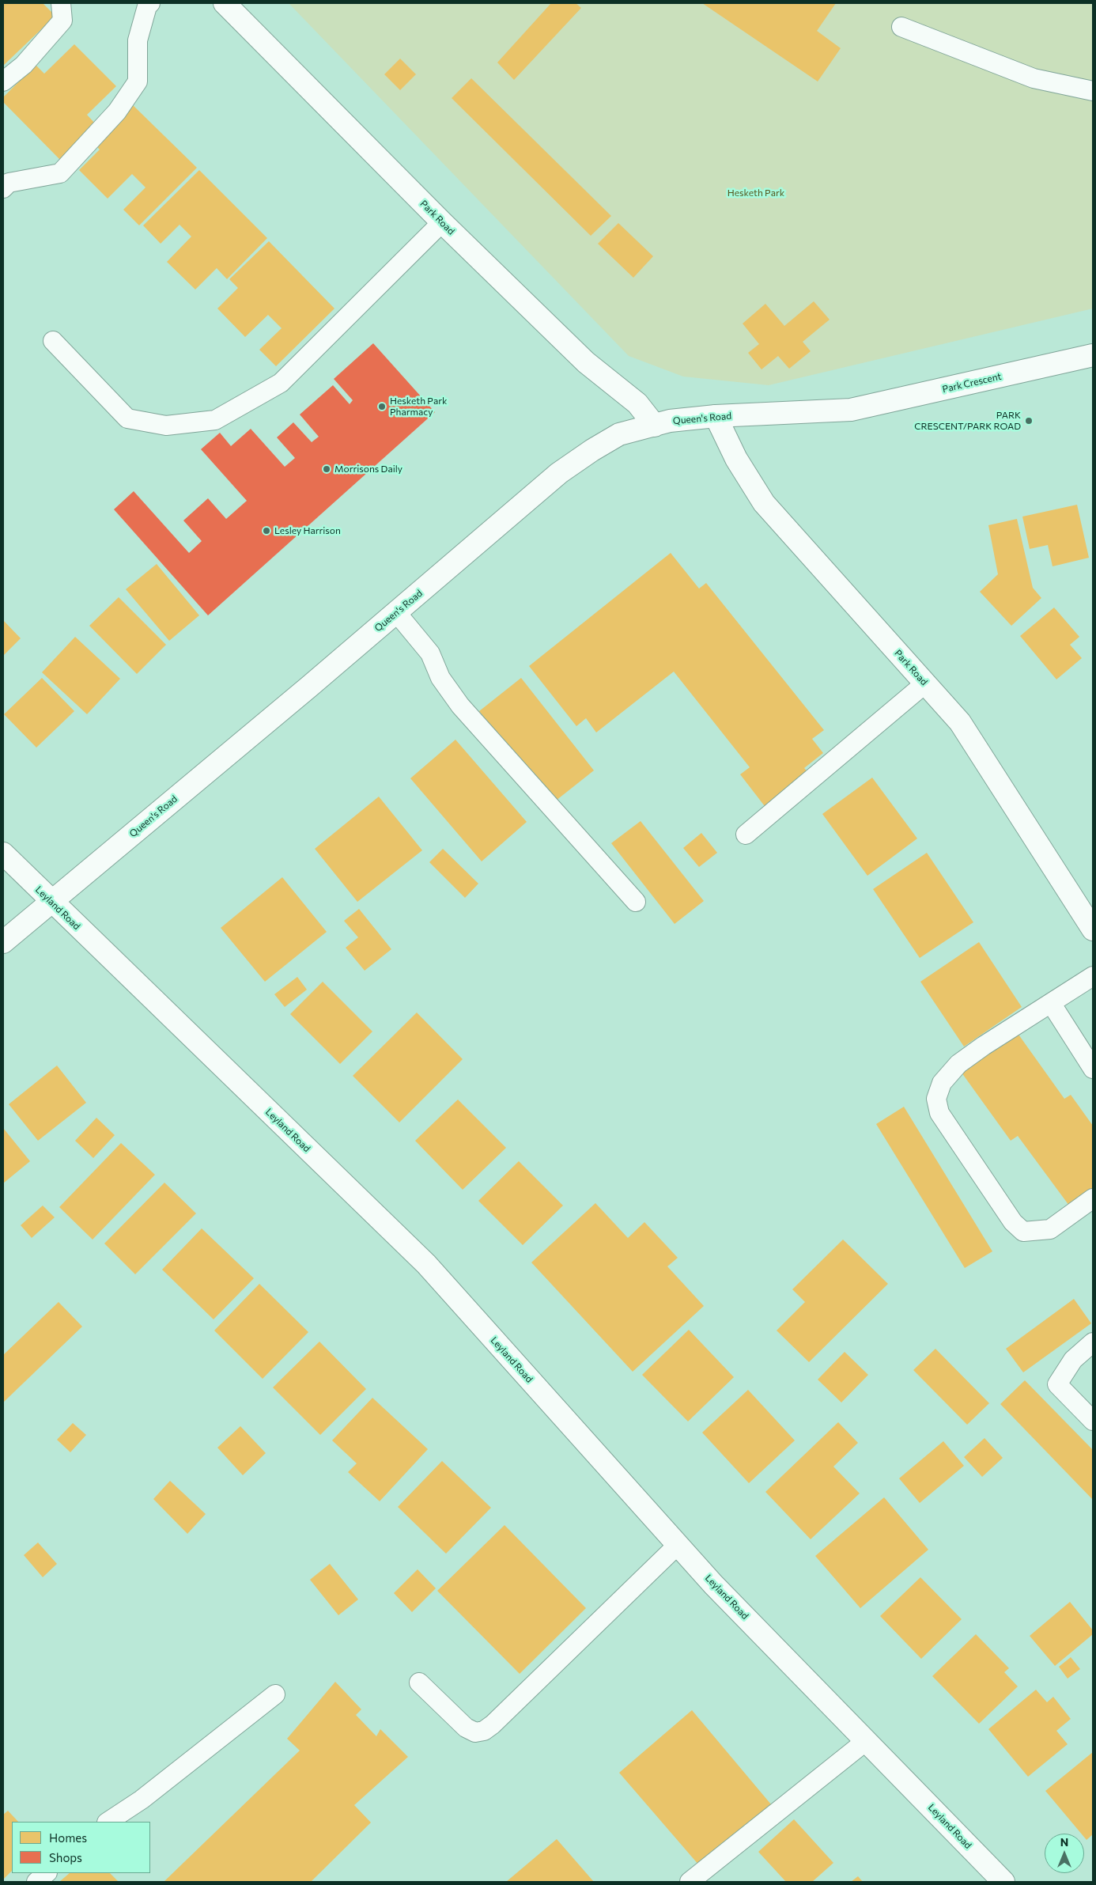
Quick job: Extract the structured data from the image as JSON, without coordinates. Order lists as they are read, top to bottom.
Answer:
{
  "streets": {
    "street": [
      "Park Road",
      "Park Crescent",
      "Queen's Road",
      "Leyland Road"
    ]
  },
  "crossings": [
    ["Park Road", "Queen's Road"],
    ["Park Crescent", "Queen's Road"],
    ["Queen's Road", "Leyland Road"]
  ],
  "parks": ["Hesketh Park"],
  "places": [
    "Hesketh Park Pharmacy",
    "PARK CRESCENT/PARK ROAD",
    "Morrisons Daily",
    "Lesley Harrison"
  ],
  "legend": ["Homes", "Shops"],
  "north": "top"
}
